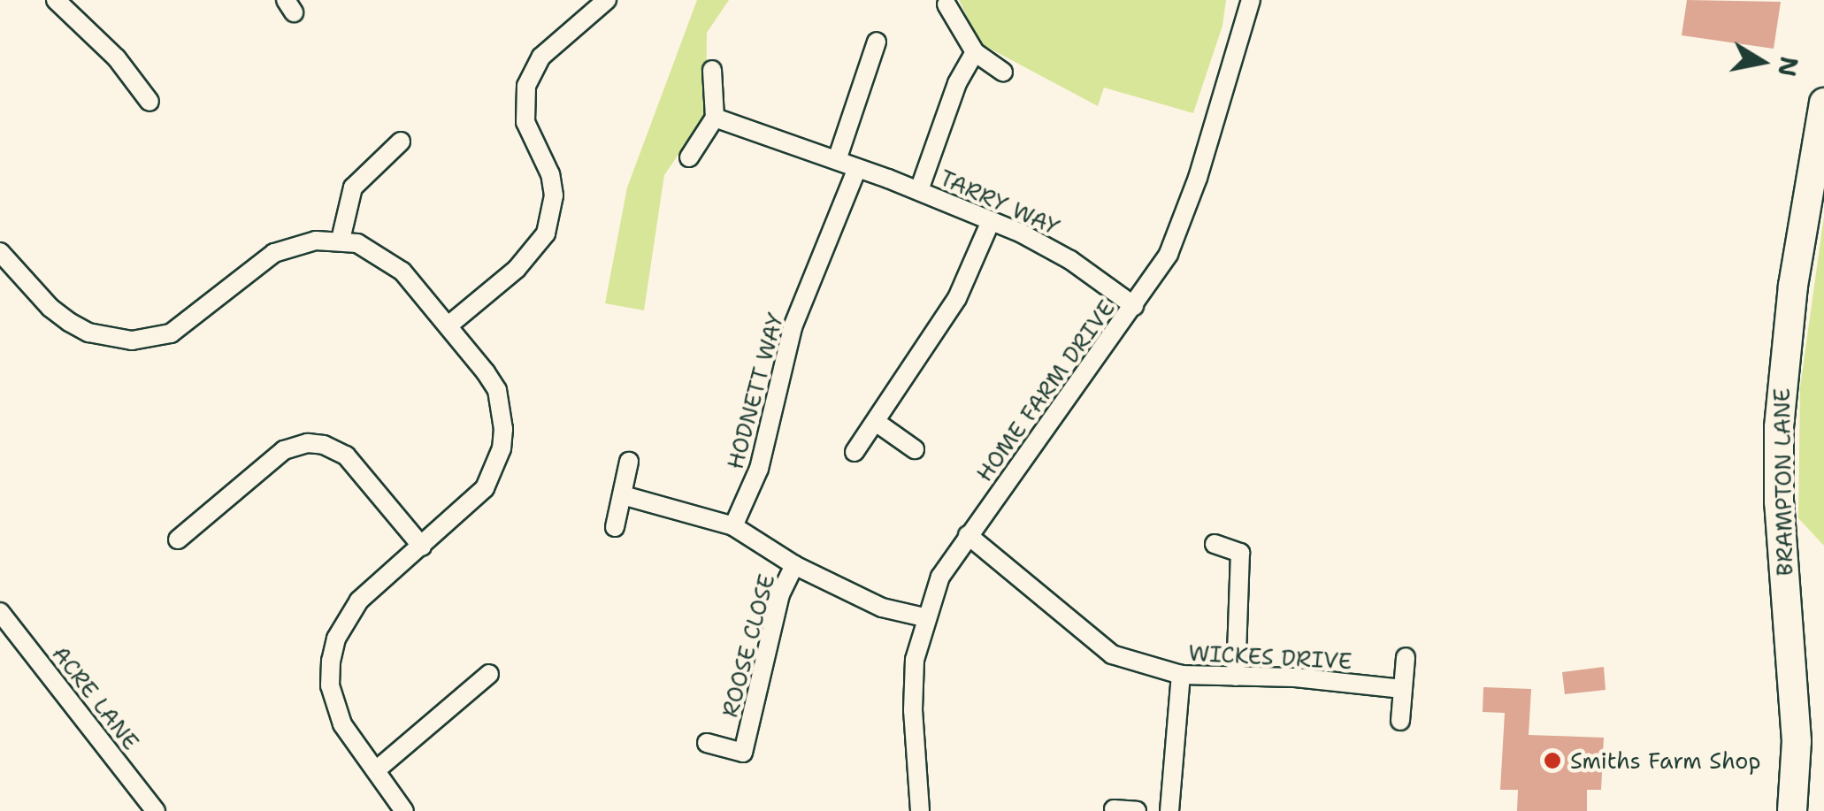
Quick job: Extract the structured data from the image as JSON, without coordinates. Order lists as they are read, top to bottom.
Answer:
{
  "streets": {
    "main road": ["BRAMPTON LANE"],
    "street": [
      "TARRY WAY",
      "HODNETT WAY",
      "HOME FARM DRIVE",
      "ROOSE CLOSE",
      "WICKES DRIVE",
      "ACRE LANE"
    ]
  },
  "crossings": [
    ["TARRY WAY", "HODNETT WAY"],
    ["TARRY WAY", "HOME FARM DRIVE"],
    ["HOME FARM DRIVE", "WICKES DRIVE"]
  ],
  "places": ["Smiths Farm Shop"],
  "north": "right"
}
